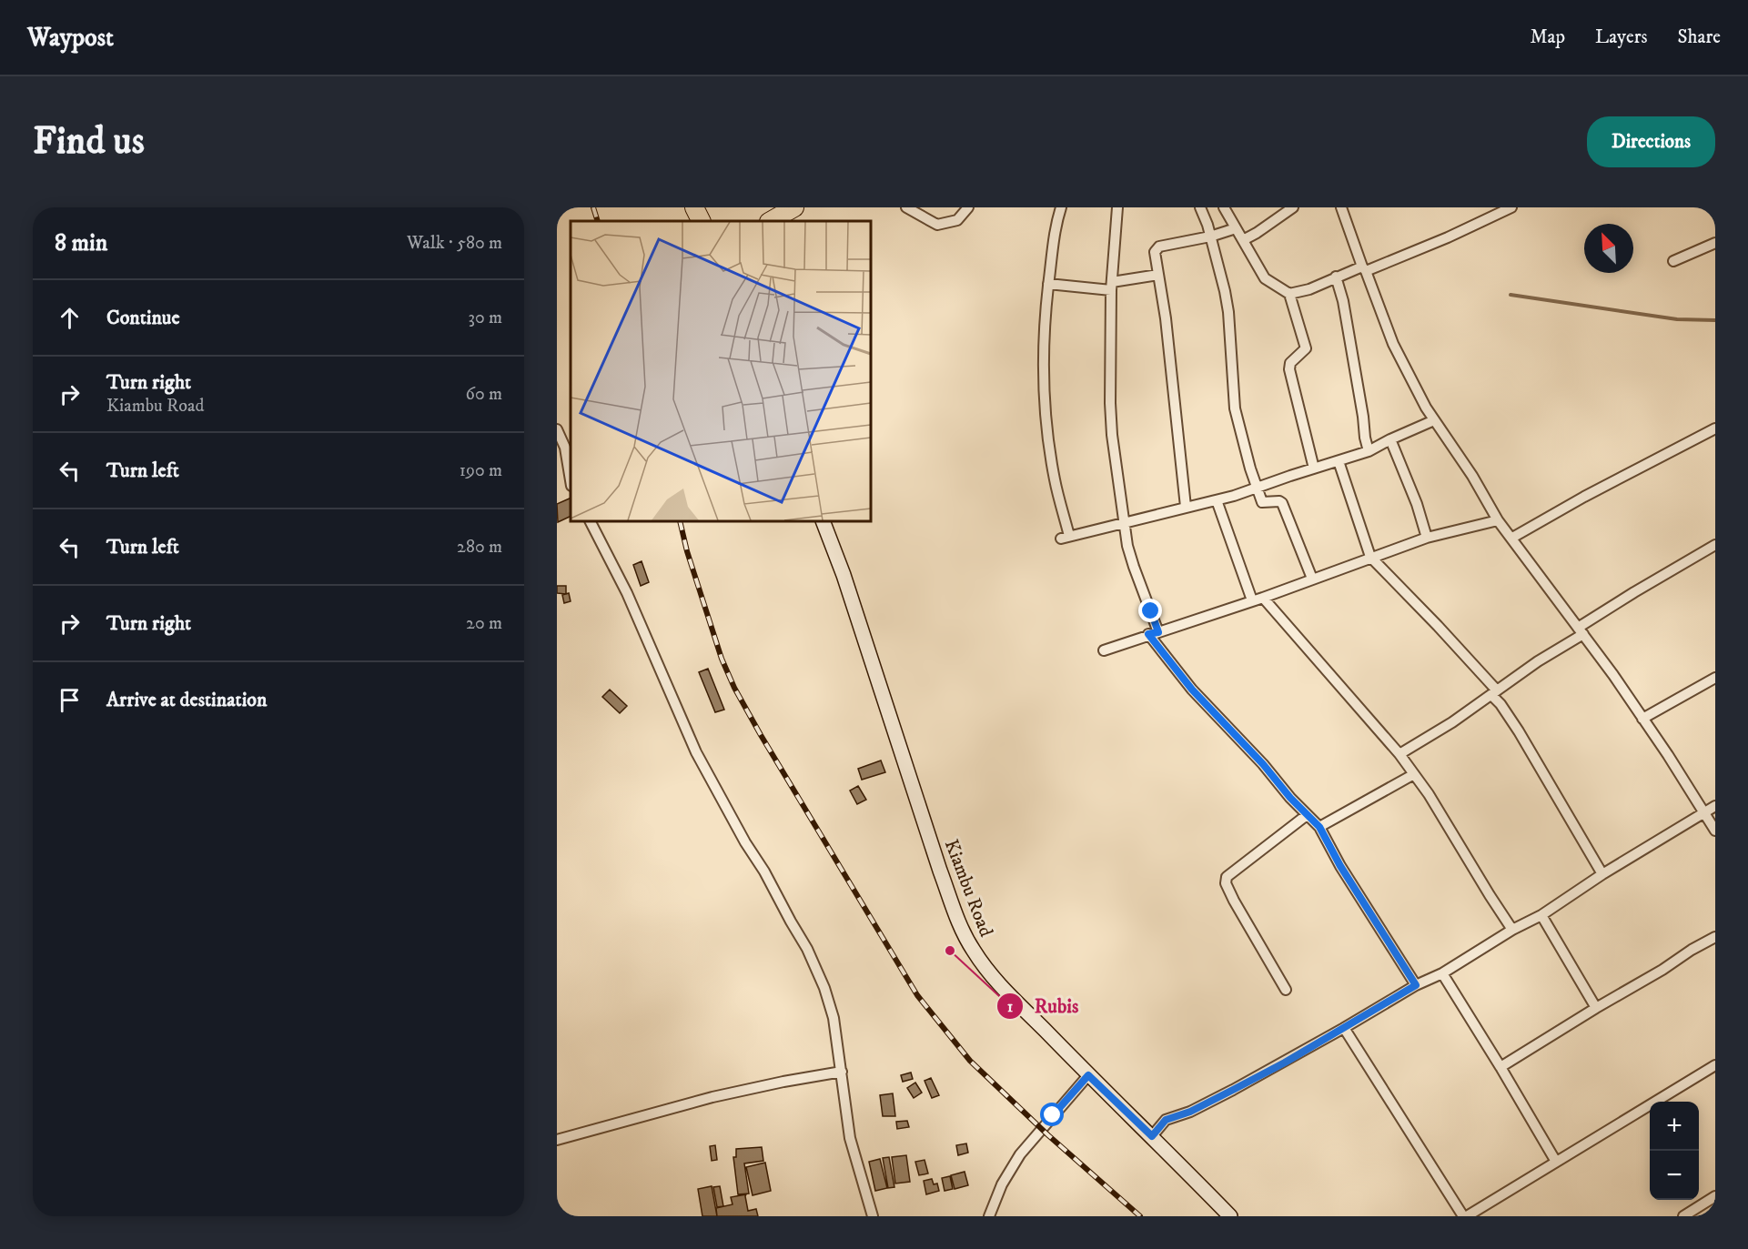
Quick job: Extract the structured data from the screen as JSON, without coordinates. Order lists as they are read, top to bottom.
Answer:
{
  "streets": {
    "main road": ["Kiambu Road"]
  },
  "places": ["Rubis"],
  "north": "top left",
  "page": {
    "header": "Waypost",
    "nav": ["Map", "Layers", "Share"],
    "buttons": "Directions",
    "title": "Find us",
    "heading": ["8 min", "Walk · 580 m"],
    "list": [
      ["Continue", "30 m"],
      ["Turn right", "Kiambu Road", "60 m"],
      ["Turn left", "190 m"],
      ["Turn left", "280 m"],
      ["Turn right", "20 m"],
      "Arrive at destination"
    ],
    "map_buttons": ["+", "−"]
  }
}
